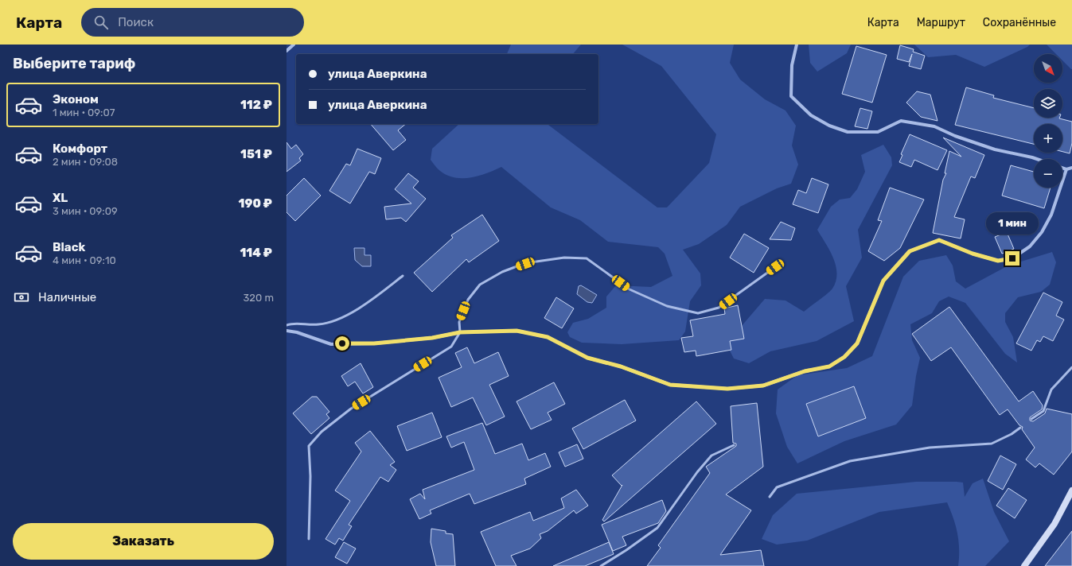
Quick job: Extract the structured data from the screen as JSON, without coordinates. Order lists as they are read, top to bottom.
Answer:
{
  "north": "bottom right",
  "page": {
    "header": "Карта",
    "search": "Поиск",
    "nav": ["Карта", "Маршрут", "Сохранённые"],
    "heading": "Выберите тариф",
    "map_buttons": ["+", "−"],
    "banner": ["улица Аверкина", "улица Аверкина"],
    "list": [
      {
        "name": "Эконом",
        "note": "1 мин · 09:07",
        "value": "112 ₽"
      },
      {
        "name": "Комфорт",
        "note": "2 мин · 09:08",
        "value": "151 ₽"
      },
      {
        "name": "XL",
        "note": "3 мин · 09:09",
        "value": "190 ₽"
      },
      {
        "name": "Black",
        "note": "4 мин · 09:10",
        "value": "114 ₽"
      }
    ],
    "bubble": "1 мин",
    "pay": ["Наличные", "320 m"],
    "buttons": "Заказать"
  }
}
